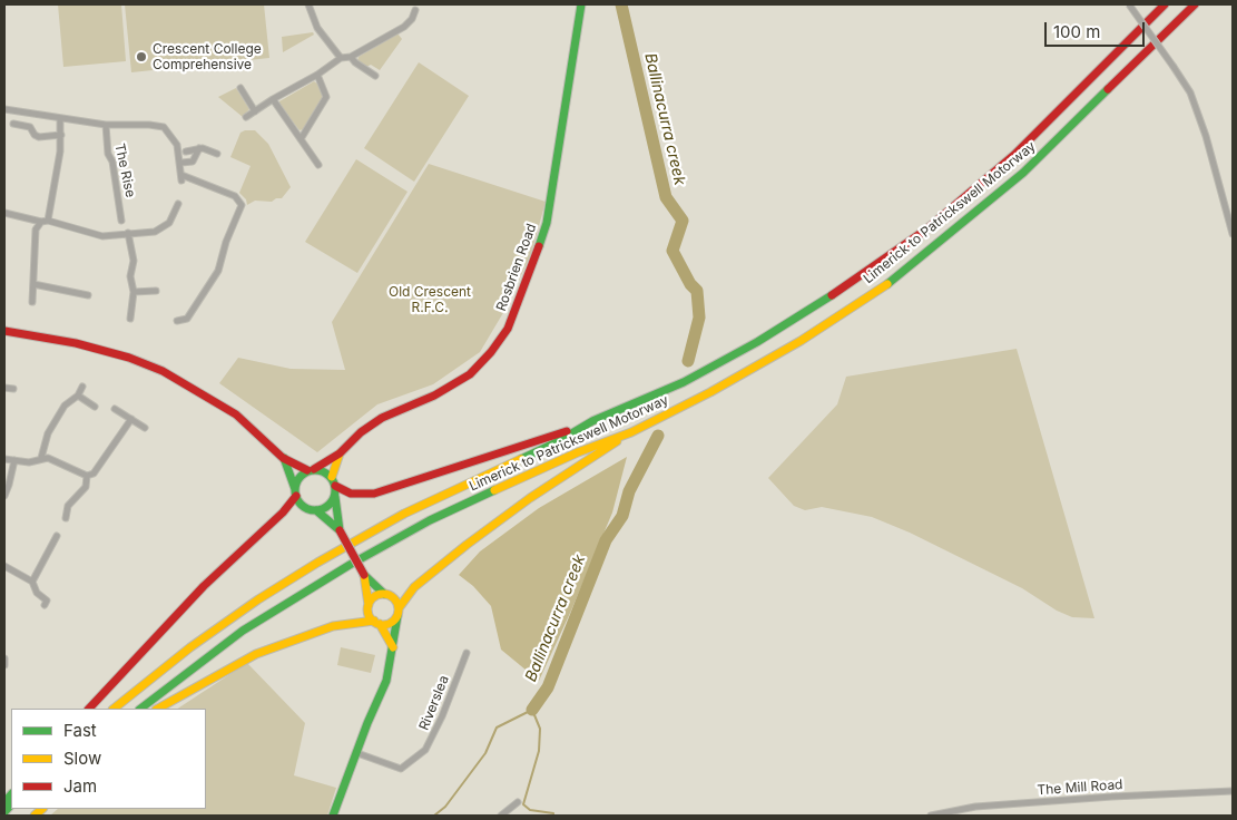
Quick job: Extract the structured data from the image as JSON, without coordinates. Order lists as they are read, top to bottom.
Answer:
{
  "streets": {
    "main road": ["Limerick to Patrickswell Motorway", "Rosbrien Road"],
    "street": ["The Rise", "Riverslea", "The Mill Road"]
  },
  "water": ["Ballinacurra creek"],
  "parks": ["Old Crescent R.F.C."],
  "places": ["Crescent College Comprehensive"],
  "legend": ["Fast", "Slow", "Jam"],
  "scale_bar": "100 m"
}
